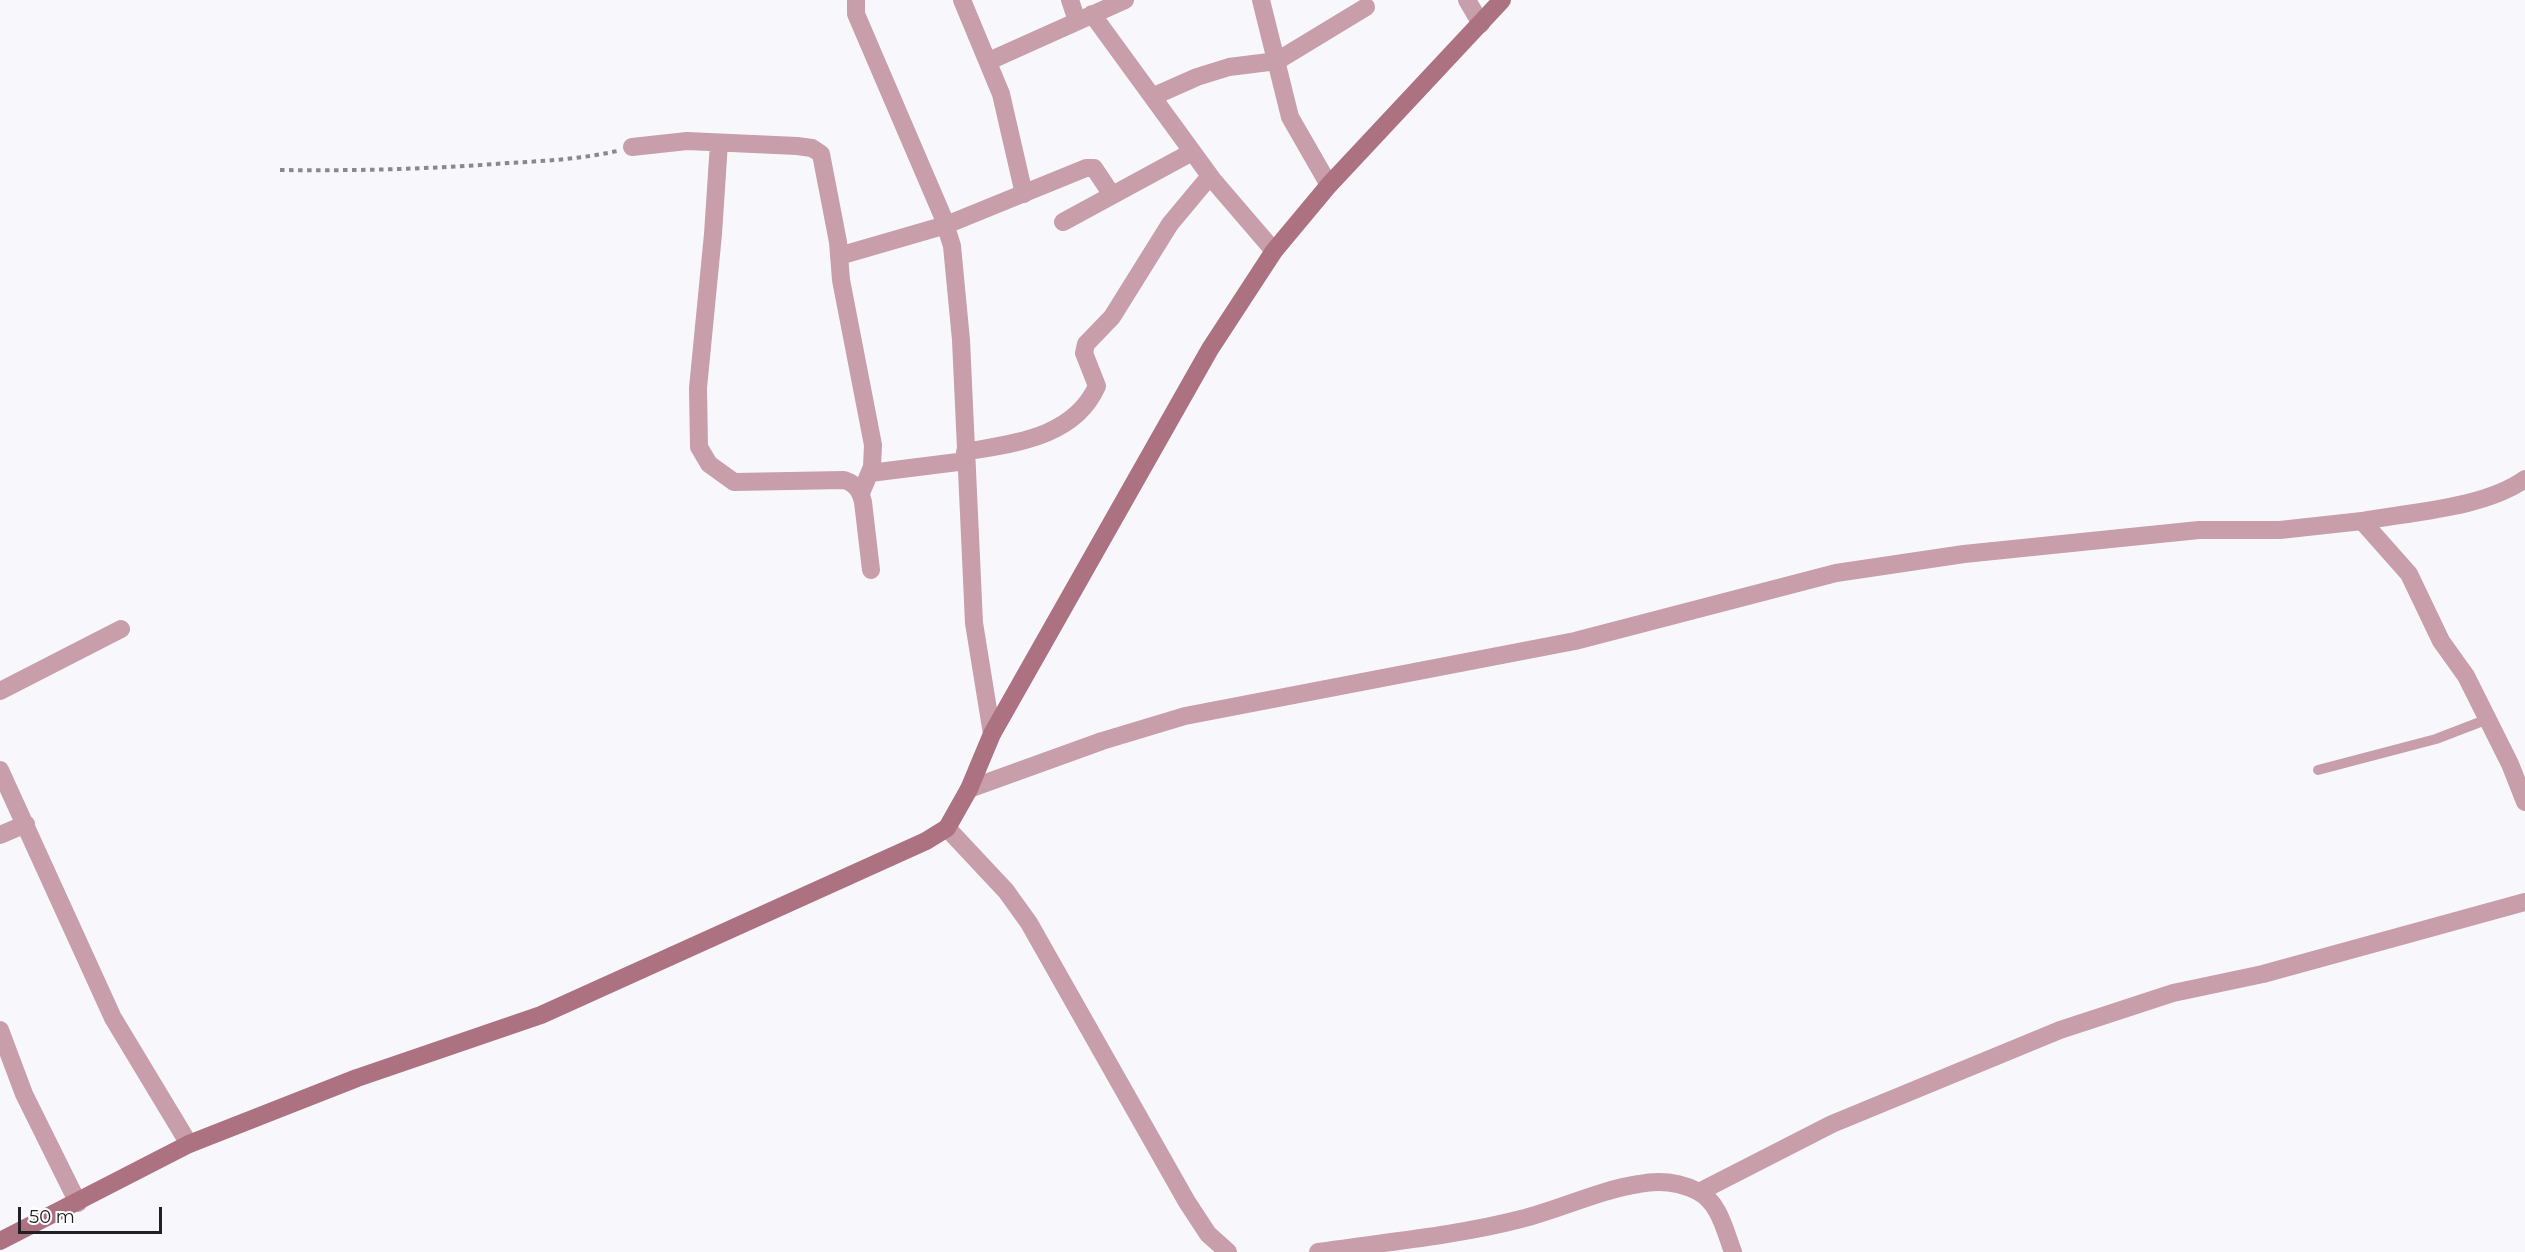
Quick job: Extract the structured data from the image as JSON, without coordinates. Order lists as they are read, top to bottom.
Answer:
{
  "scale_bar": "50 m"
}
